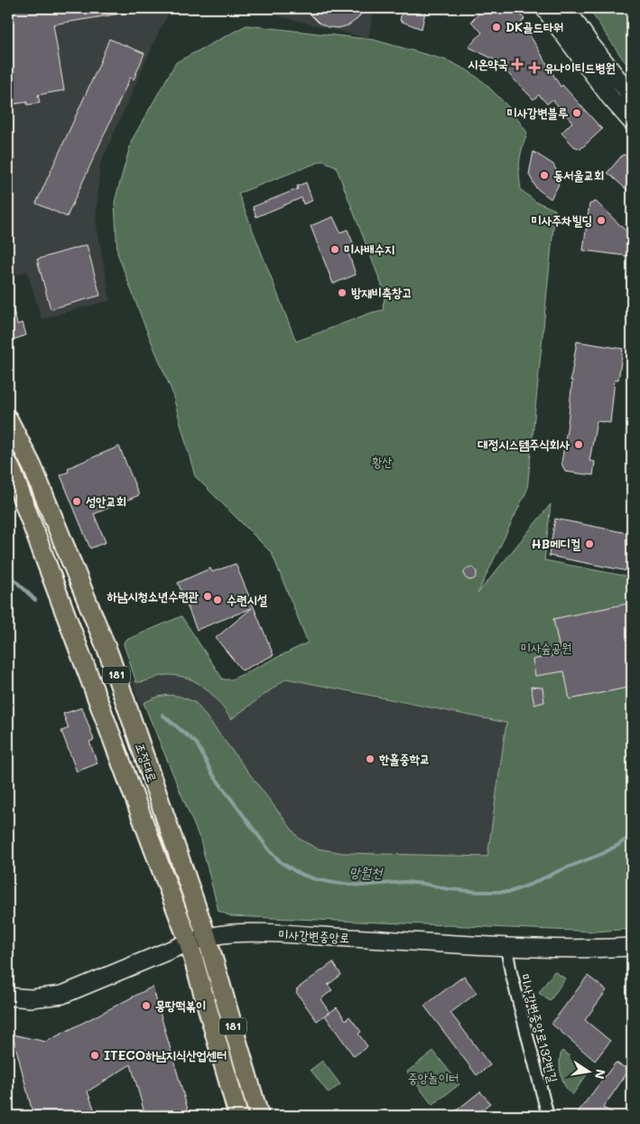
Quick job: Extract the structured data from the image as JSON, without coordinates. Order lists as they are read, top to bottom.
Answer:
{
  "streets": {
    "main road": ["181", "조정대로"],
    "street": ["미사강변중앙로", "미사강변중앙로132번길"]
  },
  "crossings": [
    ["조정대로", "미사강변중앙로"],
    ["미사강변중앙로", "미사강변중앙로132번길"]
  ],
  "water": ["망월천"],
  "parks": ["황산", "미사숲공원", "중앙놀이터"],
  "places": {
    "other": [
      "DK골드타워",
      "미사강변블루",
      "동서울교회",
      "미사주차빌딩",
      "미사배수지",
      "방재비축창고",
      "대정시스템주식회사",
      "성안교회",
      "HB메디컬",
      "하남시청소년수련관",
      "수련시설",
      "한홀중학교",
      "몽땅떡볶이",
      "ITECO하남지식산업센터"
    ],
    "health": ["시온약국", "유나이티드병원"]
  },
  "north": "right"
}
